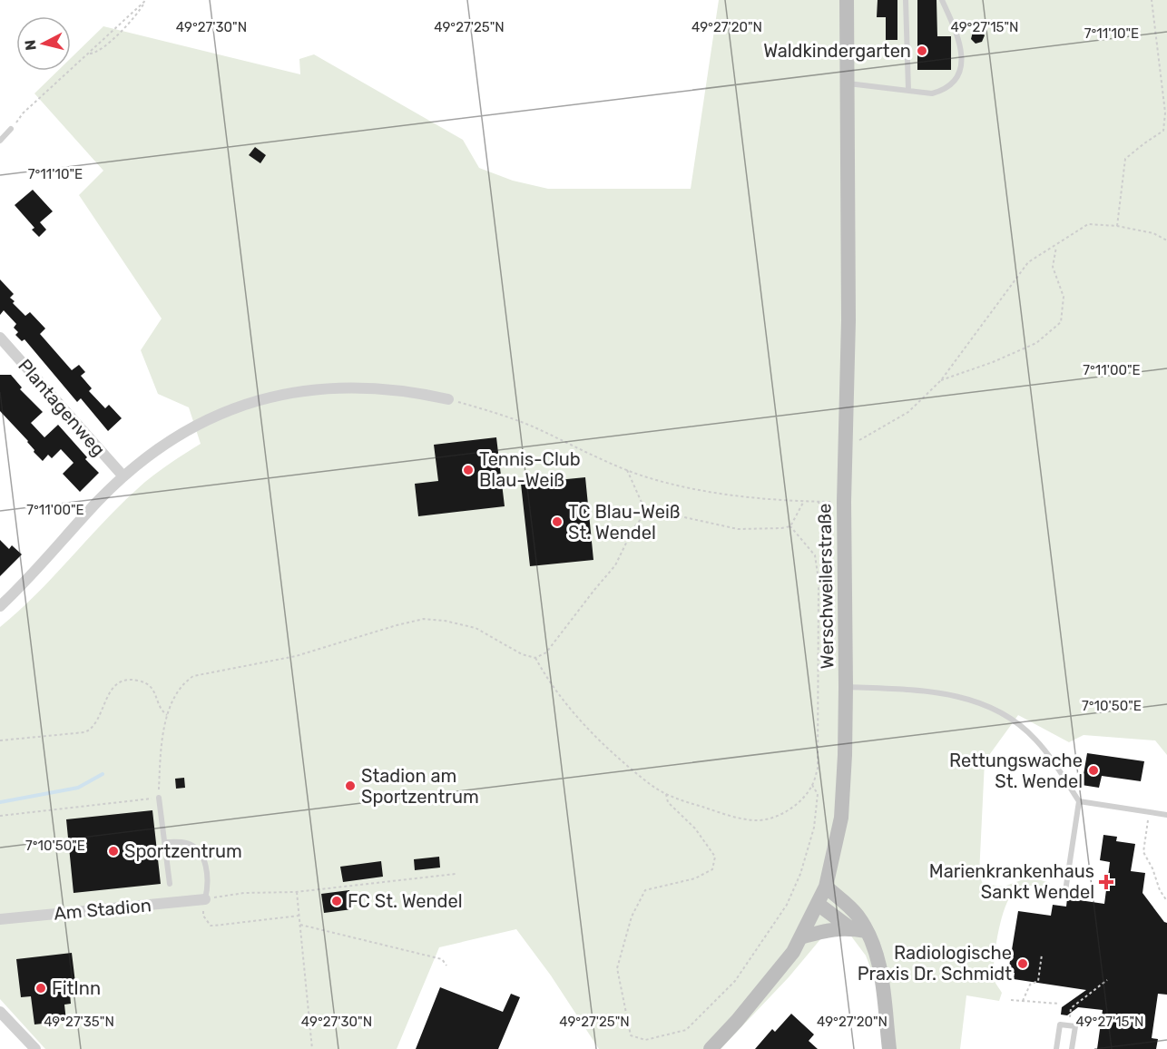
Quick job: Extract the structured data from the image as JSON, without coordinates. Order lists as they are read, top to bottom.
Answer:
{
  "streets": {
    "main road": ["Werschweilerstraße"],
    "street": ["Plantagenweg", "Am Stadion"]
  },
  "places": {
    "other": [
      "Waldkindergarten",
      "Tennis-Club Blau-Weiß",
      "TC Blau-Weiß St. Wendel",
      "Rettungswache St. Wendel",
      "Stadion am Sportzentrum",
      "Sportzentrum",
      "FC St. Wendel",
      "Radiologische Praxis Dr. Schmidt",
      "FitInn"
    ],
    "health": ["Marienkrankenhaus Sankt Wendel"]
  },
  "north": "left",
  "coordinates": [
    "49°27'30\"N",
    "49°27'25\"N",
    "49°27'20\"N",
    "49°27'15\"N",
    "7°11'10\"E",
    "7°11'00\"E",
    "7°10'50\"E",
    "49°27'35\"N"
  ]
}
